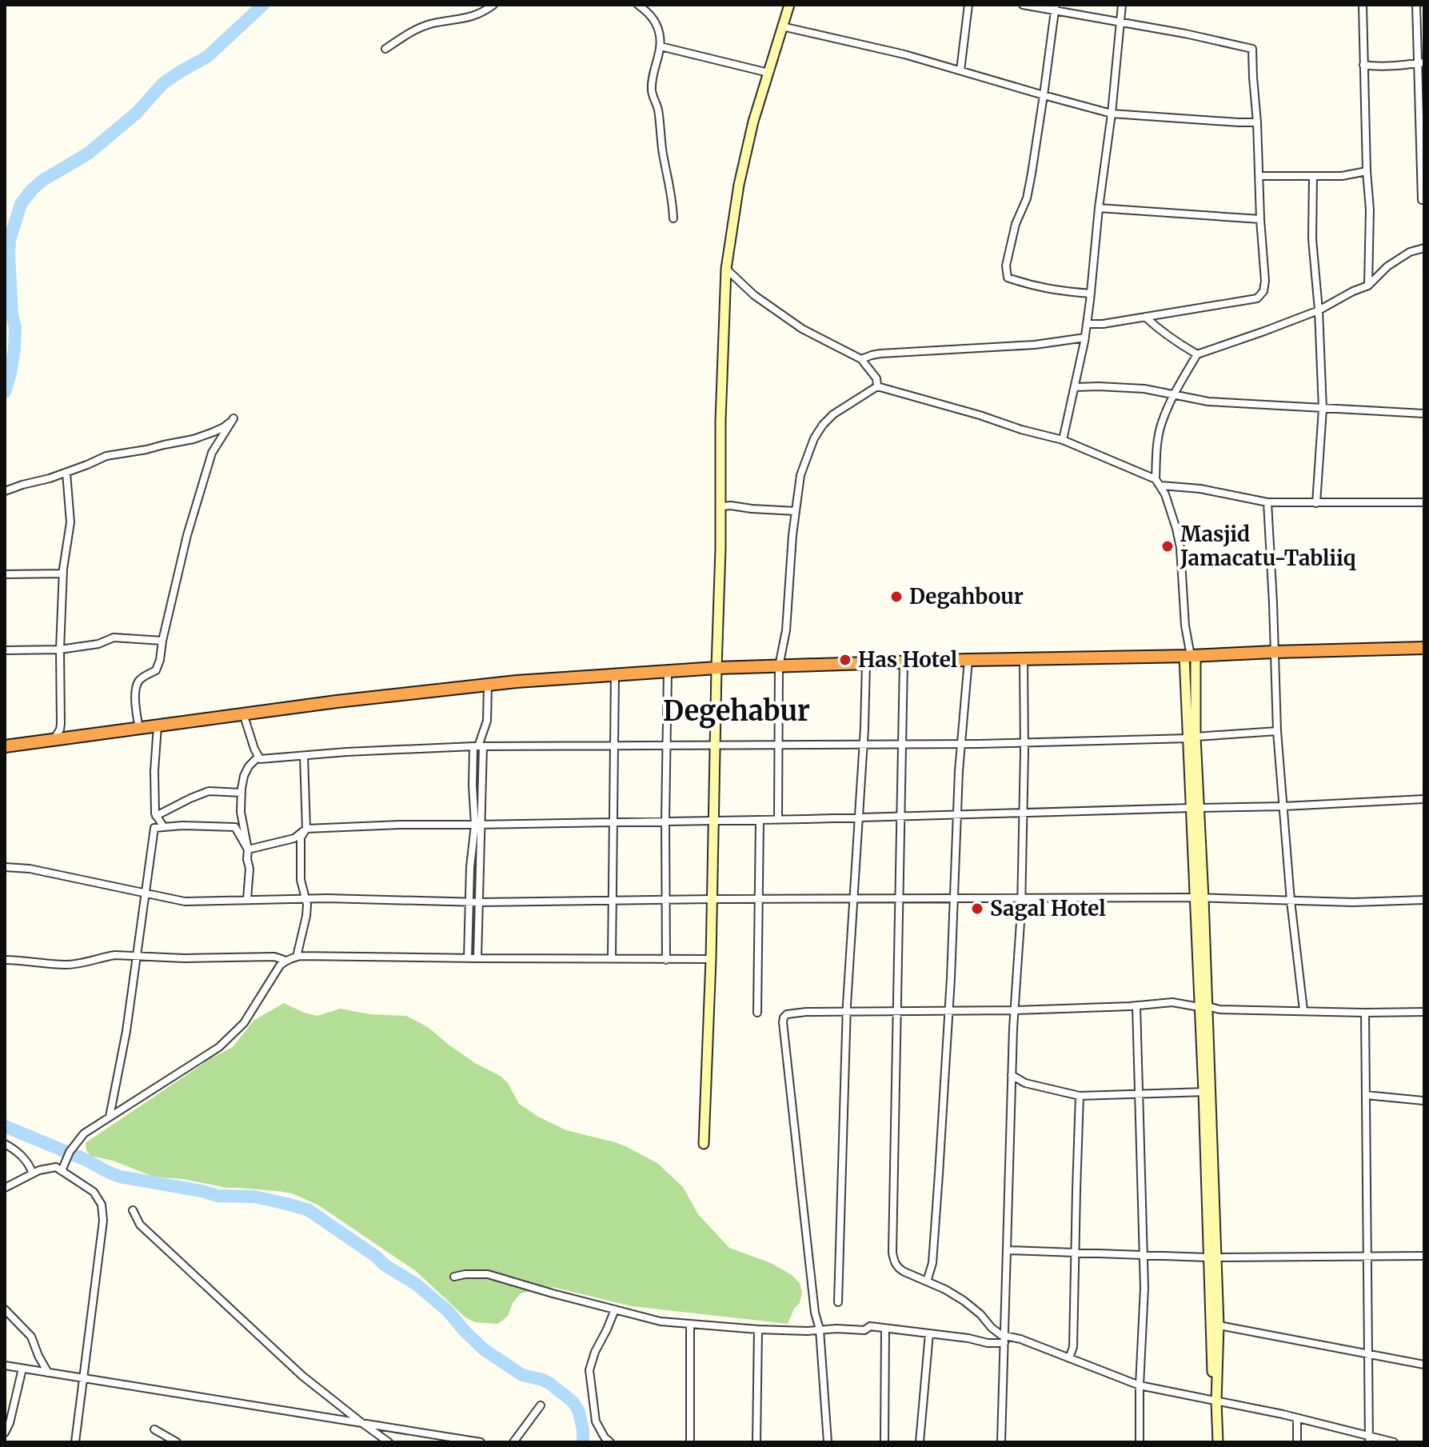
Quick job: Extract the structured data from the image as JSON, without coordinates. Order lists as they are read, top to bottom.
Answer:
{
  "districts": ["Degehabur"],
  "places": [
    "Masjid Jamacatu-Tabliiq",
    "Degahbour",
    "Has Hotel",
    "Sagal Hotel"
  ]
}
